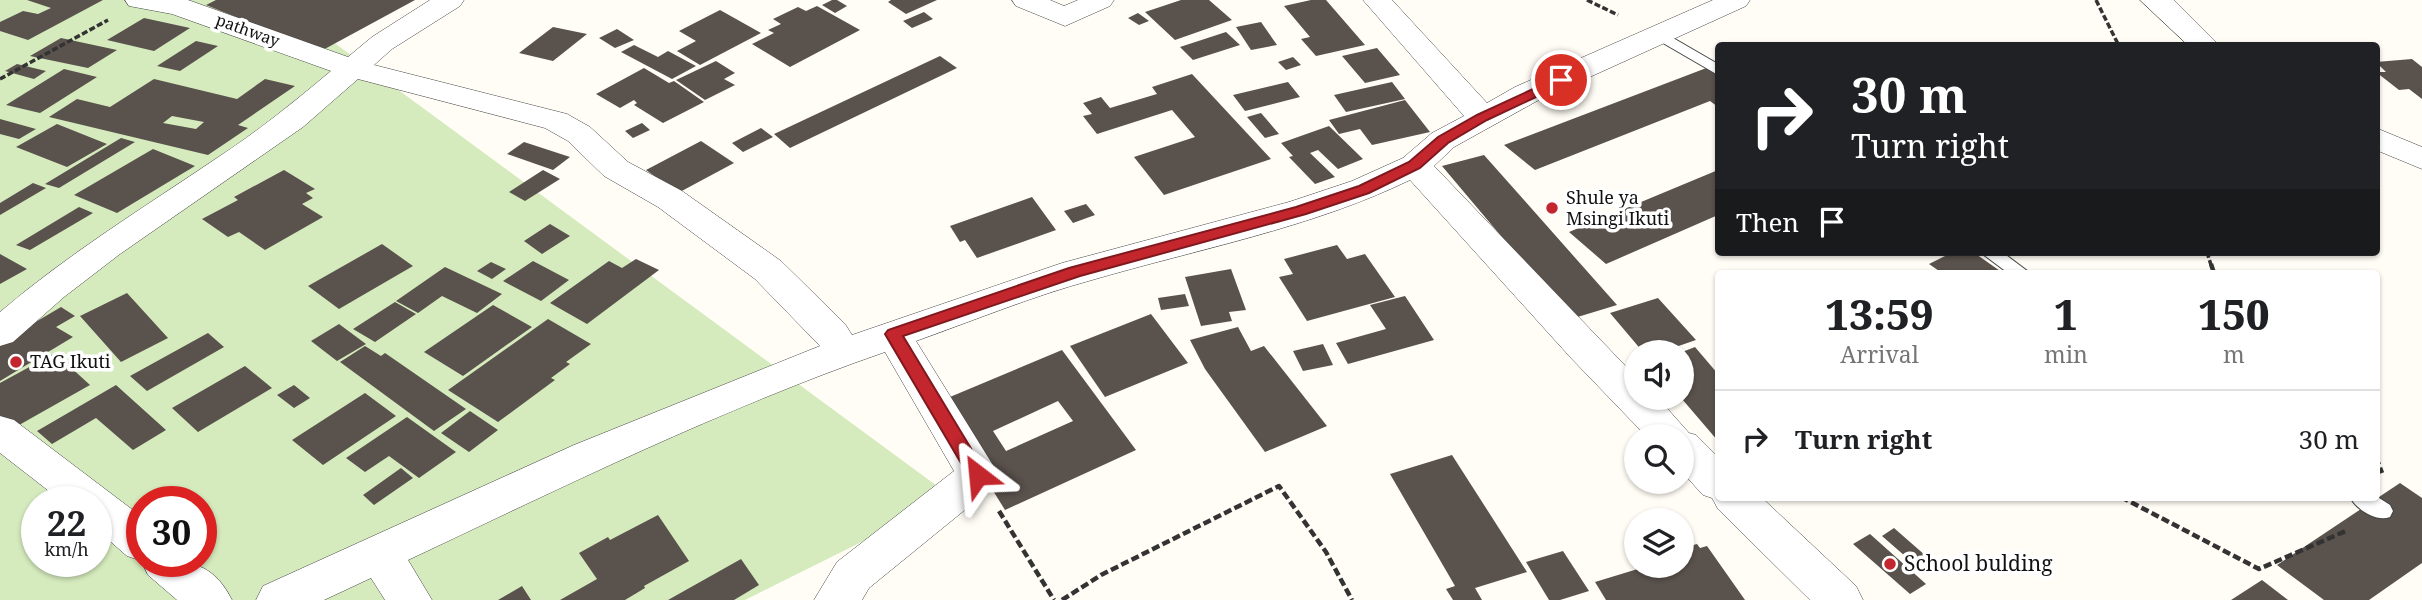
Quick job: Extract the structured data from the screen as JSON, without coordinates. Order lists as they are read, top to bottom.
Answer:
{
  "streets": {
    "street": ["pathway"]
  },
  "places": ["Shule ya Msingi Ikuti", "TAG Ikuti", "School bulding"],
  "page": {
    "turn": ["30 m", "Turn right"],
    "then": "Then",
    "eta": [
      "13:59",
      "Arrival",
      "1",
      "min",
      "150",
      "m"
    ],
    "list": [
      {
        "name": "Turn right",
        "value": "30 m"
      }
    ],
    "speed": "22 km/h",
    "limit": "30"
  }
}
